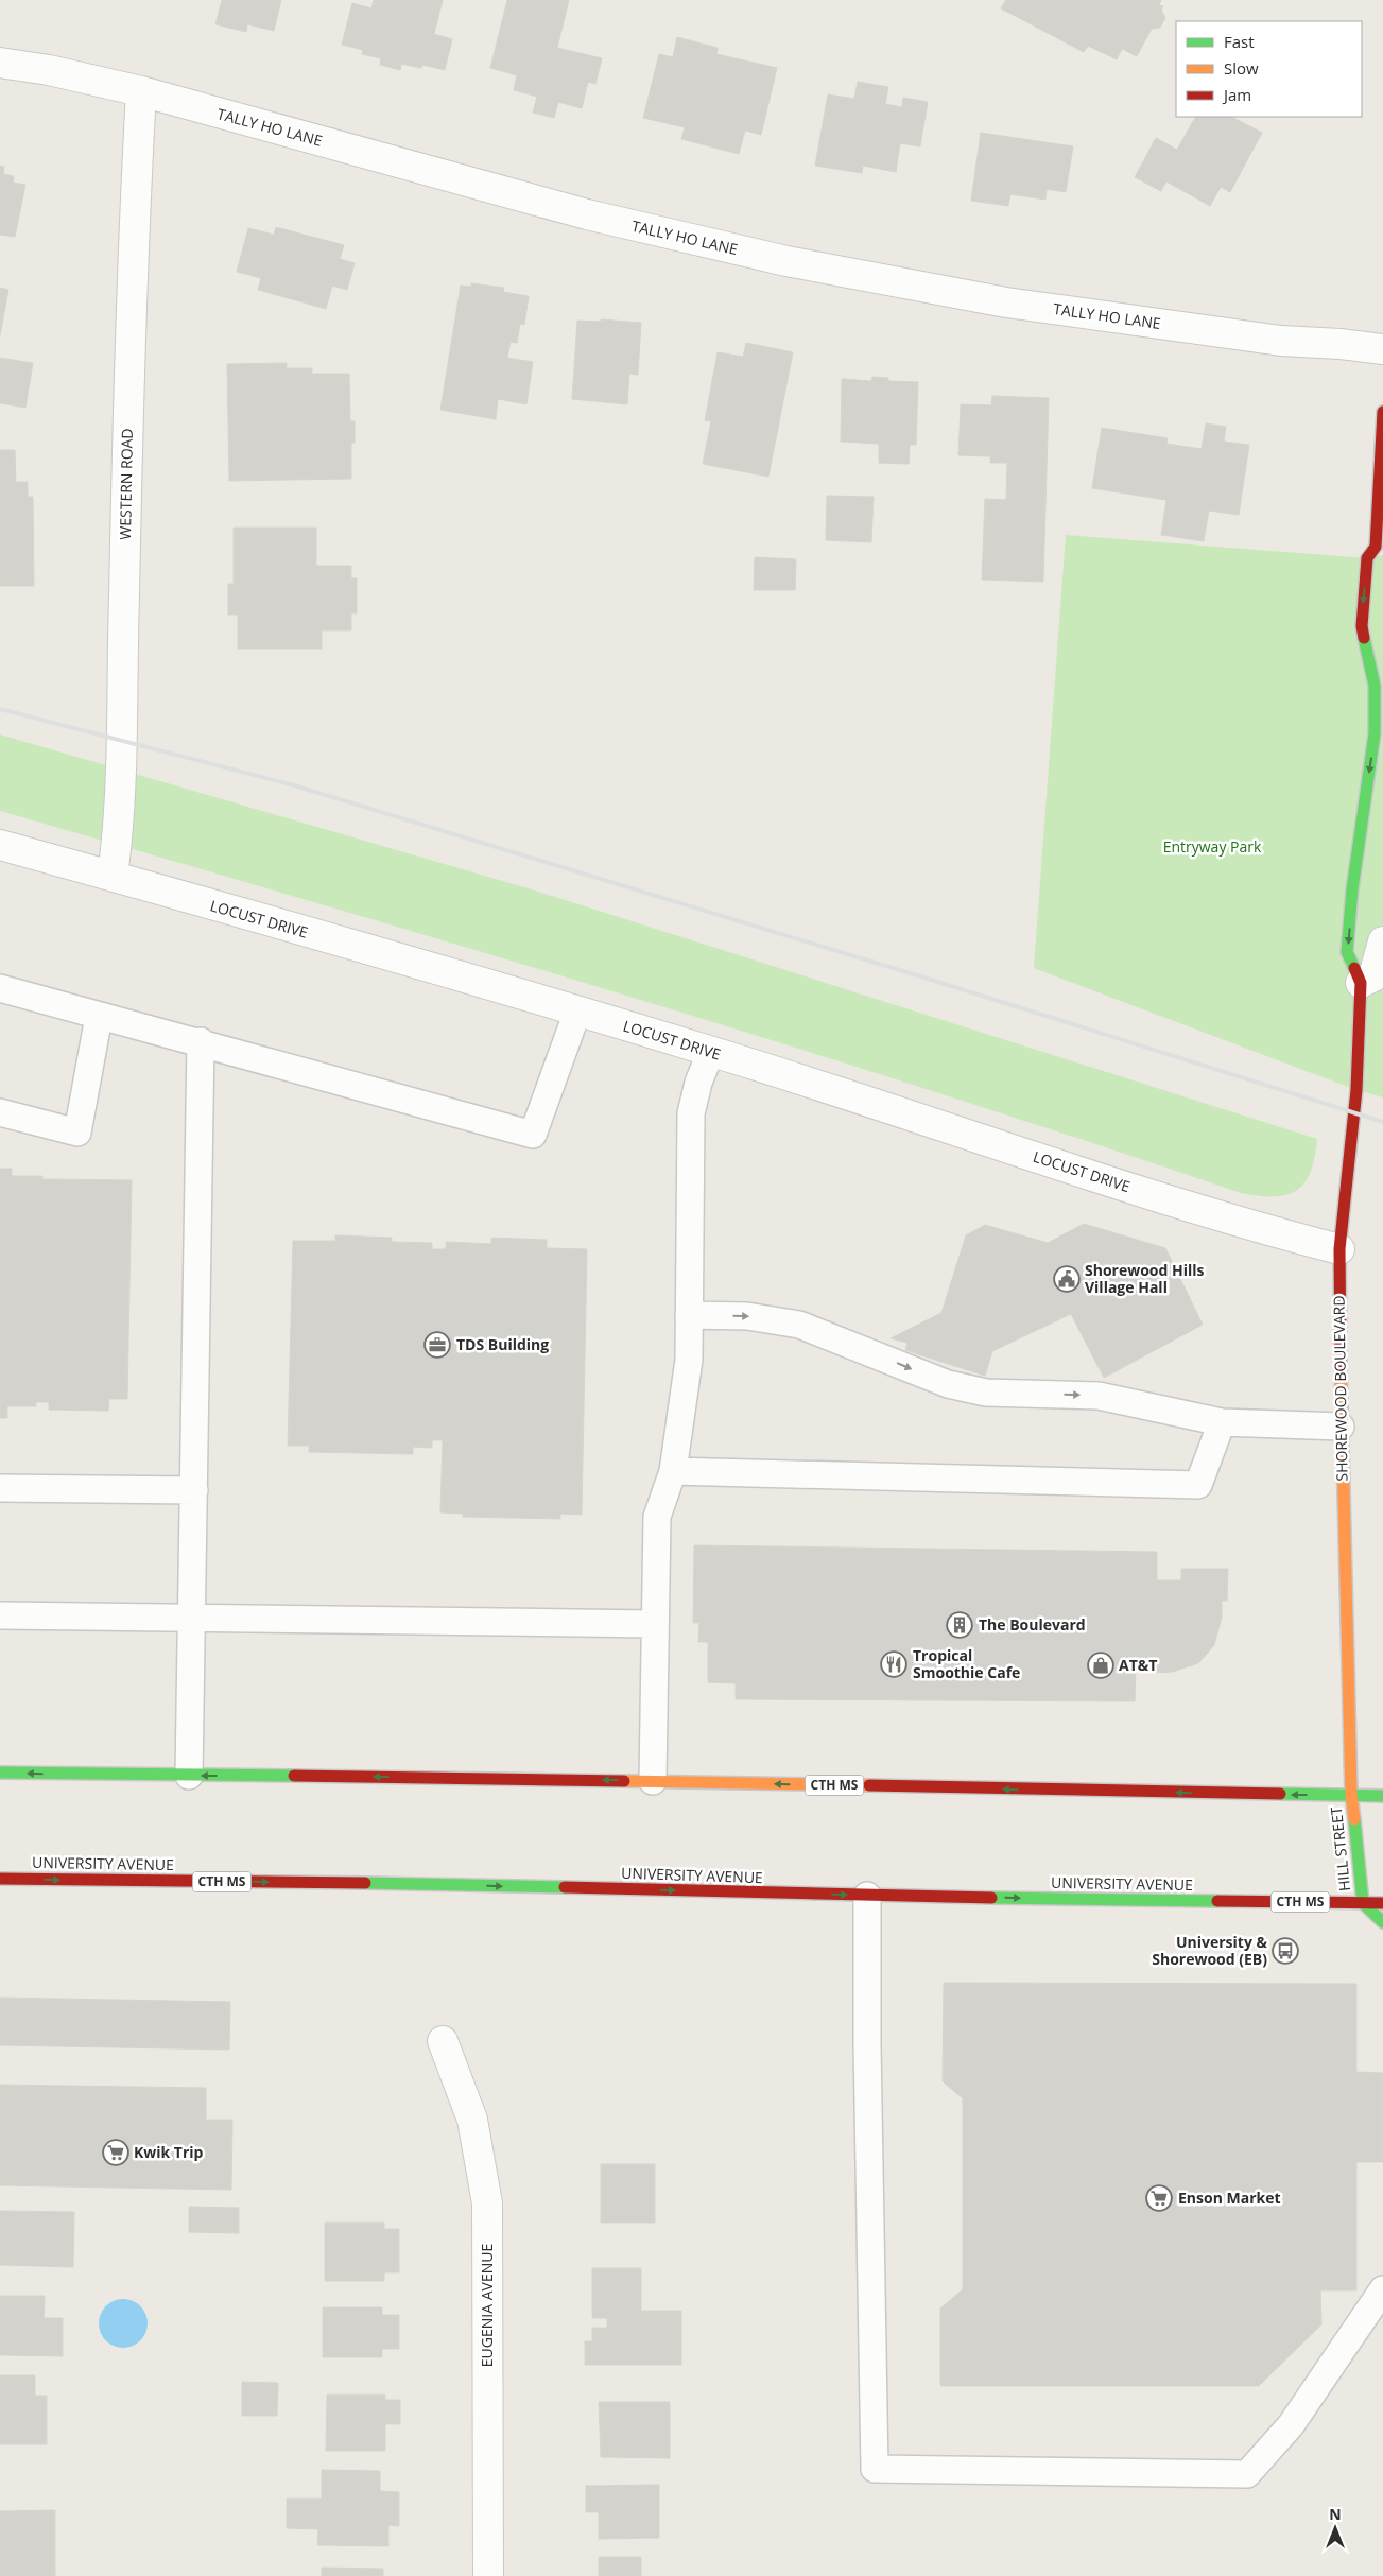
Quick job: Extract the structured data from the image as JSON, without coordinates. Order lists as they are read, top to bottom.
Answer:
{
  "streets": {
    "main road": [
      "SHOREWOOD BOULEVARD",
      "CTH MS",
      "HILL STREET",
      "UNIVERSITY AVENUE"
    ],
    "street": [
      "TALLY HO LANE",
      "WESTERN ROAD",
      "LOCUST DRIVE",
      "EUGENIA AVENUE"
    ]
  },
  "crossings": [
    ["TALLY HO LANE", "WESTERN ROAD"],
    ["WESTERN ROAD", "LOCUST DRIVE"],
    ["LOCUST DRIVE", "SHOREWOOD BOULEVARD"],
    ["SHOREWOOD BOULEVARD", "CTH MS"],
    ["SHOREWOOD BOULEVARD", "HILL STREET"],
    ["CTH MS", "HILL STREET"],
    ["HILL STREET", "UNIVERSITY AVENUE"]
  ],
  "parks": ["Entryway Park"],
  "places": {
    "public building": ["Shorewood Hills Village Hall"],
    "office": ["TDS Building"],
    "building": ["The Boulevard"],
    "restaurant": ["Tropical Smoothie Cafe"],
    "shop": ["AT&T"],
    "bus stop": ["University & Shorewood (EB)"],
    "supermarket": ["Kwik Trip", "Enson Market"]
  },
  "legend": ["Fast", "Slow", "Jam"],
  "north": "top"
}
